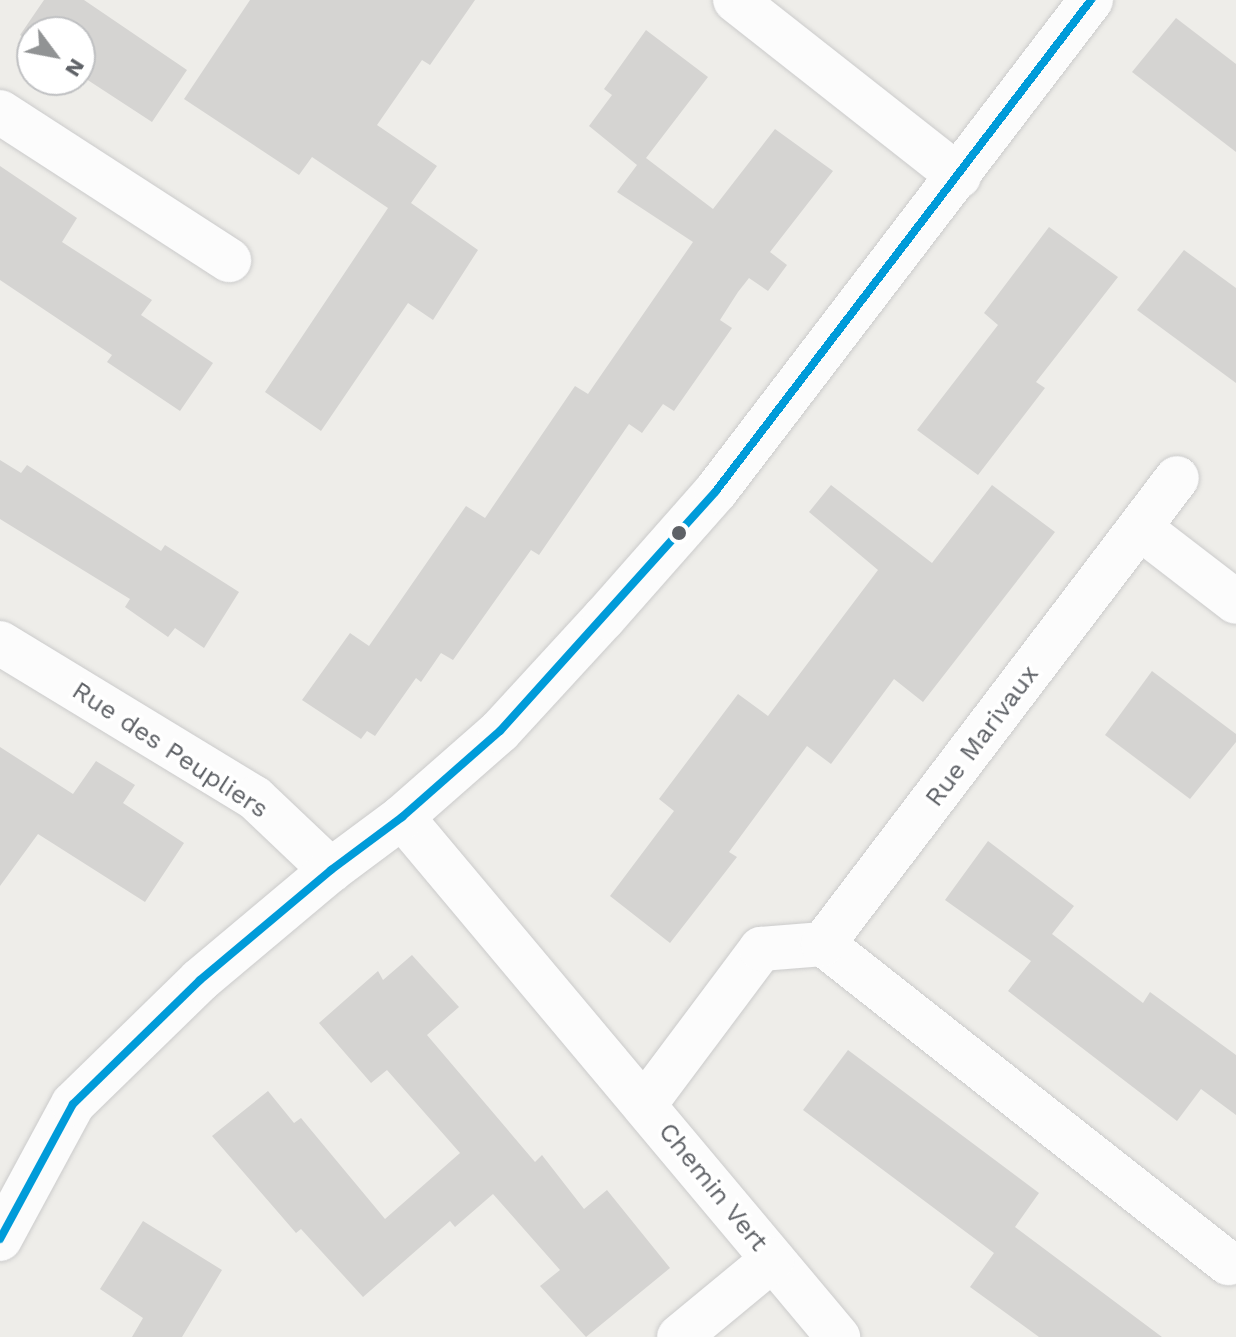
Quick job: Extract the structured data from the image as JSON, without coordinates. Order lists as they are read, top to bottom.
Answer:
{
  "streets": {
    "street": ["Rue Marivaux", "Rue des Peupliers", "Chemin Vert"]
  },
  "north": "bottom right"
}
